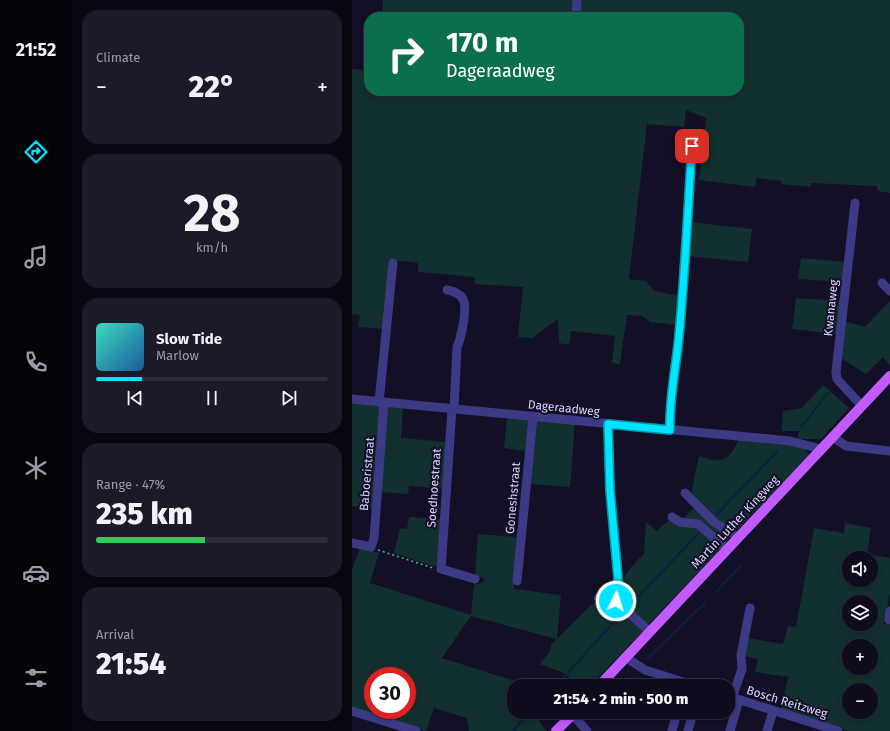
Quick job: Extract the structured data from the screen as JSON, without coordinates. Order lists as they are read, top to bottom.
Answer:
{
  "streets": {
    "main road": ["Martin Luther Kingweg"],
    "street": [
      "Kwanaweg",
      "Dageraadweg",
      "Baboeristraat",
      "Soedhoestraat",
      "Goneshstraat",
      "Bosch Reitzweg"
    ]
  },
  "crossings": [
    ["Kwanaweg", "Martin Luther Kingweg"],
    ["Dageraadweg", "Baboeristraat"],
    ["Dageraadweg", "Soedhoestraat"],
    ["Dageraadweg", "Goneshstraat"],
    ["Dageraadweg", "Martin Luther Kingweg"]
  ],
  "page": {
    "tabs": "21:52",
    "tile": [
      "Climate",
      ["28", "km/h"],
      ["Range · 47%", "235 km"],
      ["Arrival", "21:54"]
    ],
    "turn": ["170 m", "Dageraadweg"],
    "heat": ["−", "22°", "+"],
    "song": ["Slow Tide", "Marlow"],
    "map_buttons": ["+", "−"],
    "limit": "30",
    "trip": "21:54 · 2 min · 500 m"
  }
}
